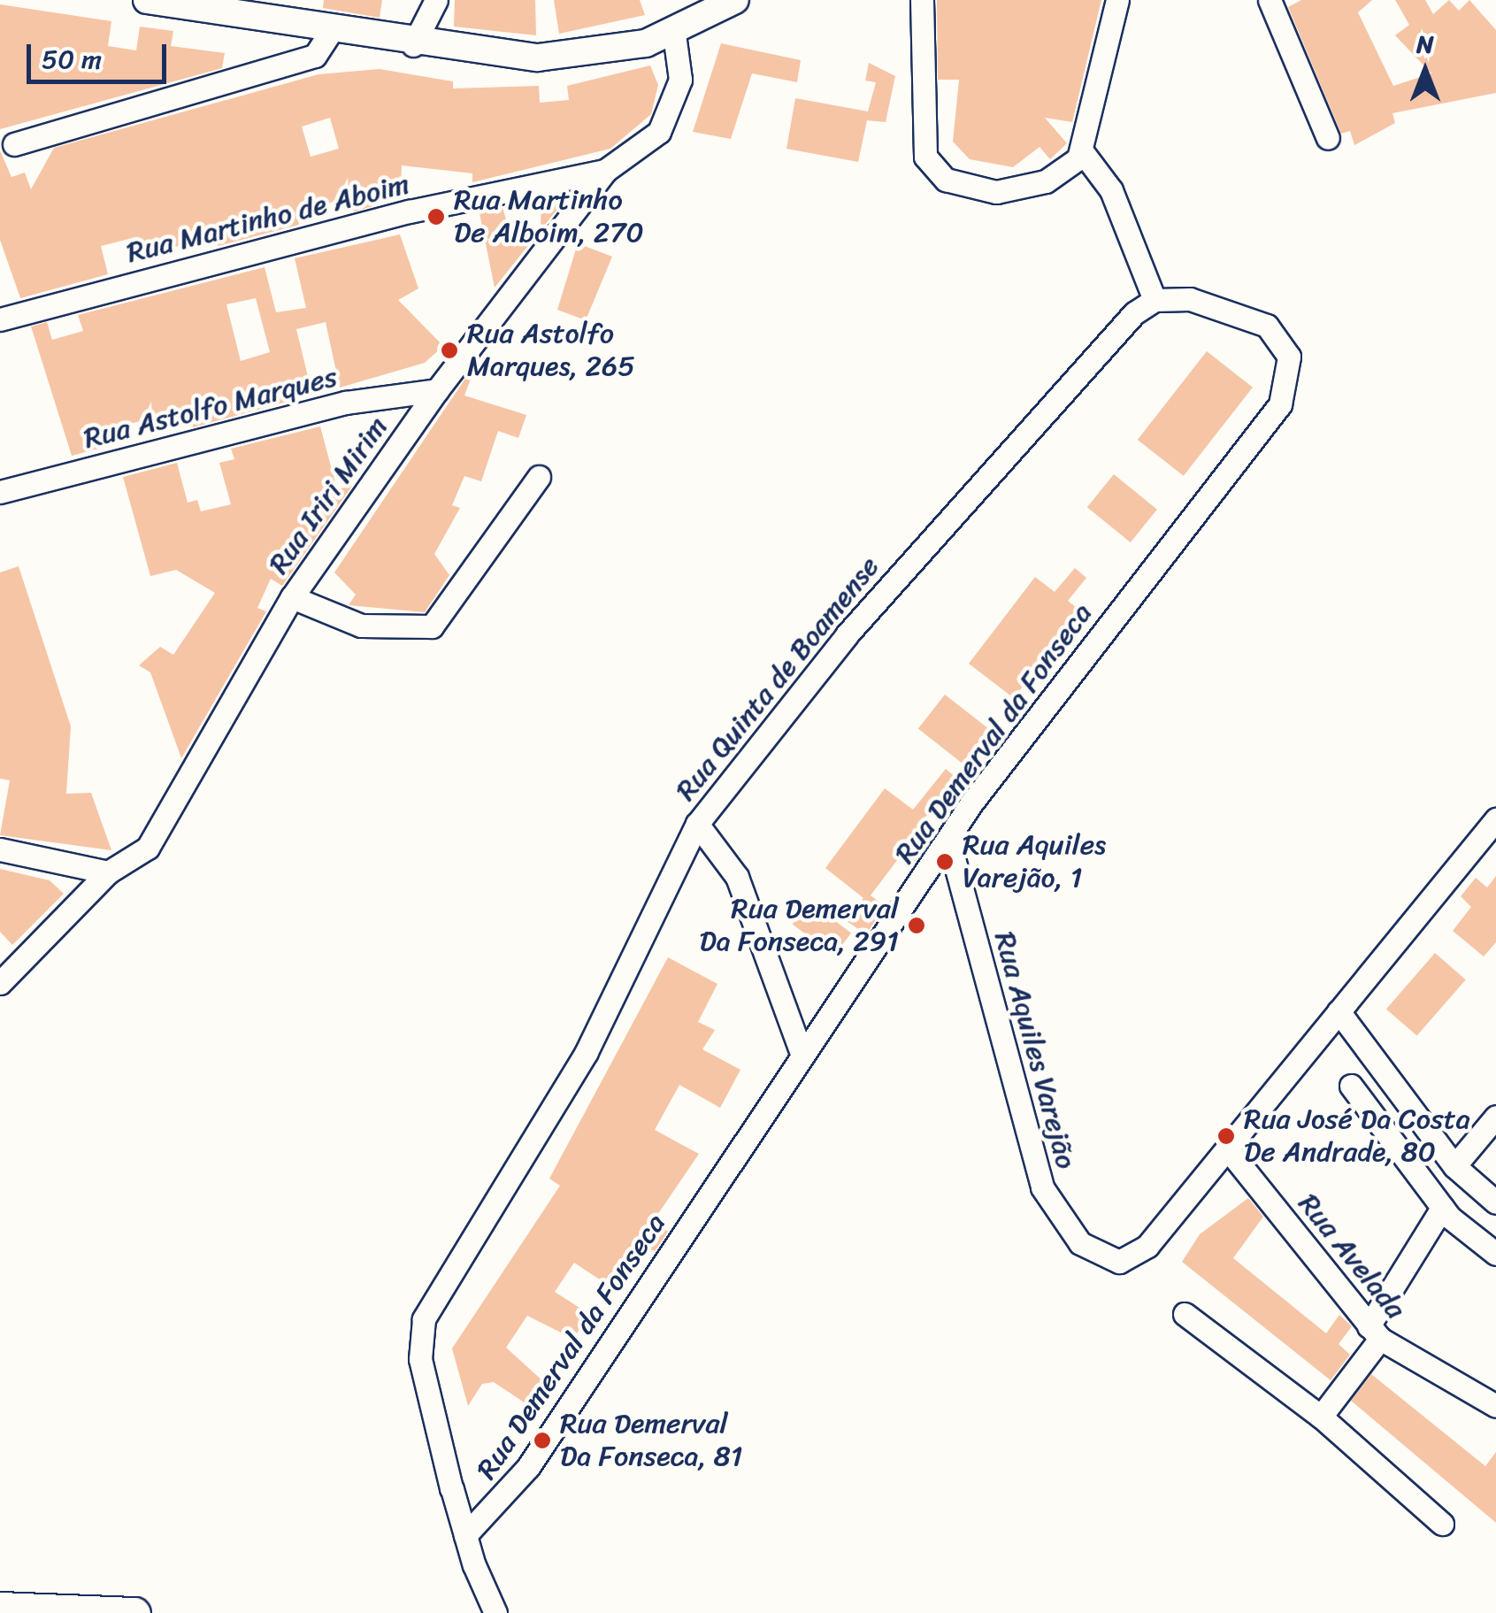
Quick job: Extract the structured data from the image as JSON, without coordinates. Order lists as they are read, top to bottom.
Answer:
{
  "streets": {
    "street": [
      "Rua Martinho de Aboim",
      "Rua Astolfo Marques",
      "Rua Iriri Mirim",
      "Rua Quinta de Boamense",
      "Rua Demerval da Fonseca",
      "Rua Aquiles Varejão",
      "Rua Avelada"
    ]
  },
  "crossings": [
    ["Rua Martinho de Aboim", "Rua Iriri Mirim"],
    ["Rua Astolfo Marques", "Rua Iriri Mirim"],
    ["Rua Quinta de Boamense", "Rua Demerval da Fonseca"],
    ["Rua Demerval da Fonseca", "Rua Aquiles Varejão"],
    ["Rua Aquiles Varejão", "Rua Avelada"]
  ],
  "places": [
    "Rua Martinho De Alboim, 270",
    "Rua Astolfo Marques, 265",
    "Rua Aquiles Varejão, 1",
    "Rua Demerval Da Fonseca, 291",
    "Rua José Da Costa De Andrade, 80",
    "Rua Demerval Da Fonseca, 81"
  ],
  "scale_bar": "50 m",
  "north": "top"
}
